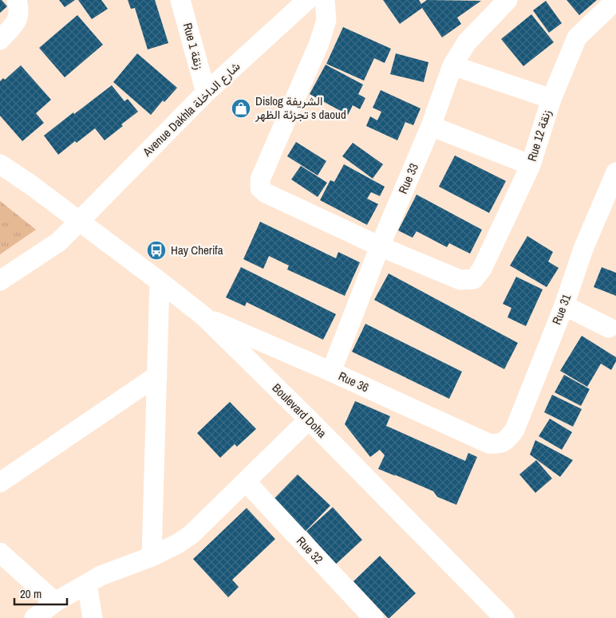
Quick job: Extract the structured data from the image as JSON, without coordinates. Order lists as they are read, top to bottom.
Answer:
{
  "streets": {
    "street": [
      "Rue 1 زنقة",
      "Avenue Dakhla شارع الداخلة",
      "Rue 12 زنقة",
      "Rue 33",
      "Rue 31",
      "Rue 36",
      "Boulevard Doha",
      "Rue 32"
    ]
  },
  "crossings": [
    ["Rue 1 زنقة", "Avenue Dakhla شارع الداخلة"],
    ["Avenue Dakhla شارع الداخلة", "Boulevard Doha"],
    ["Rue 12 زنقة", "Rue 33"],
    ["Rue 33", "Rue 36"],
    ["Rue 31", "Rue 36"],
    ["Rue 36", "Boulevard Doha"]
  ],
  "places": {
    "shop": ["Dislog الشريفة تجزئة الظهر s daoud"],
    "bus stop": ["Hay Cherifa"]
  },
  "scale_bar": "20 m"
}
